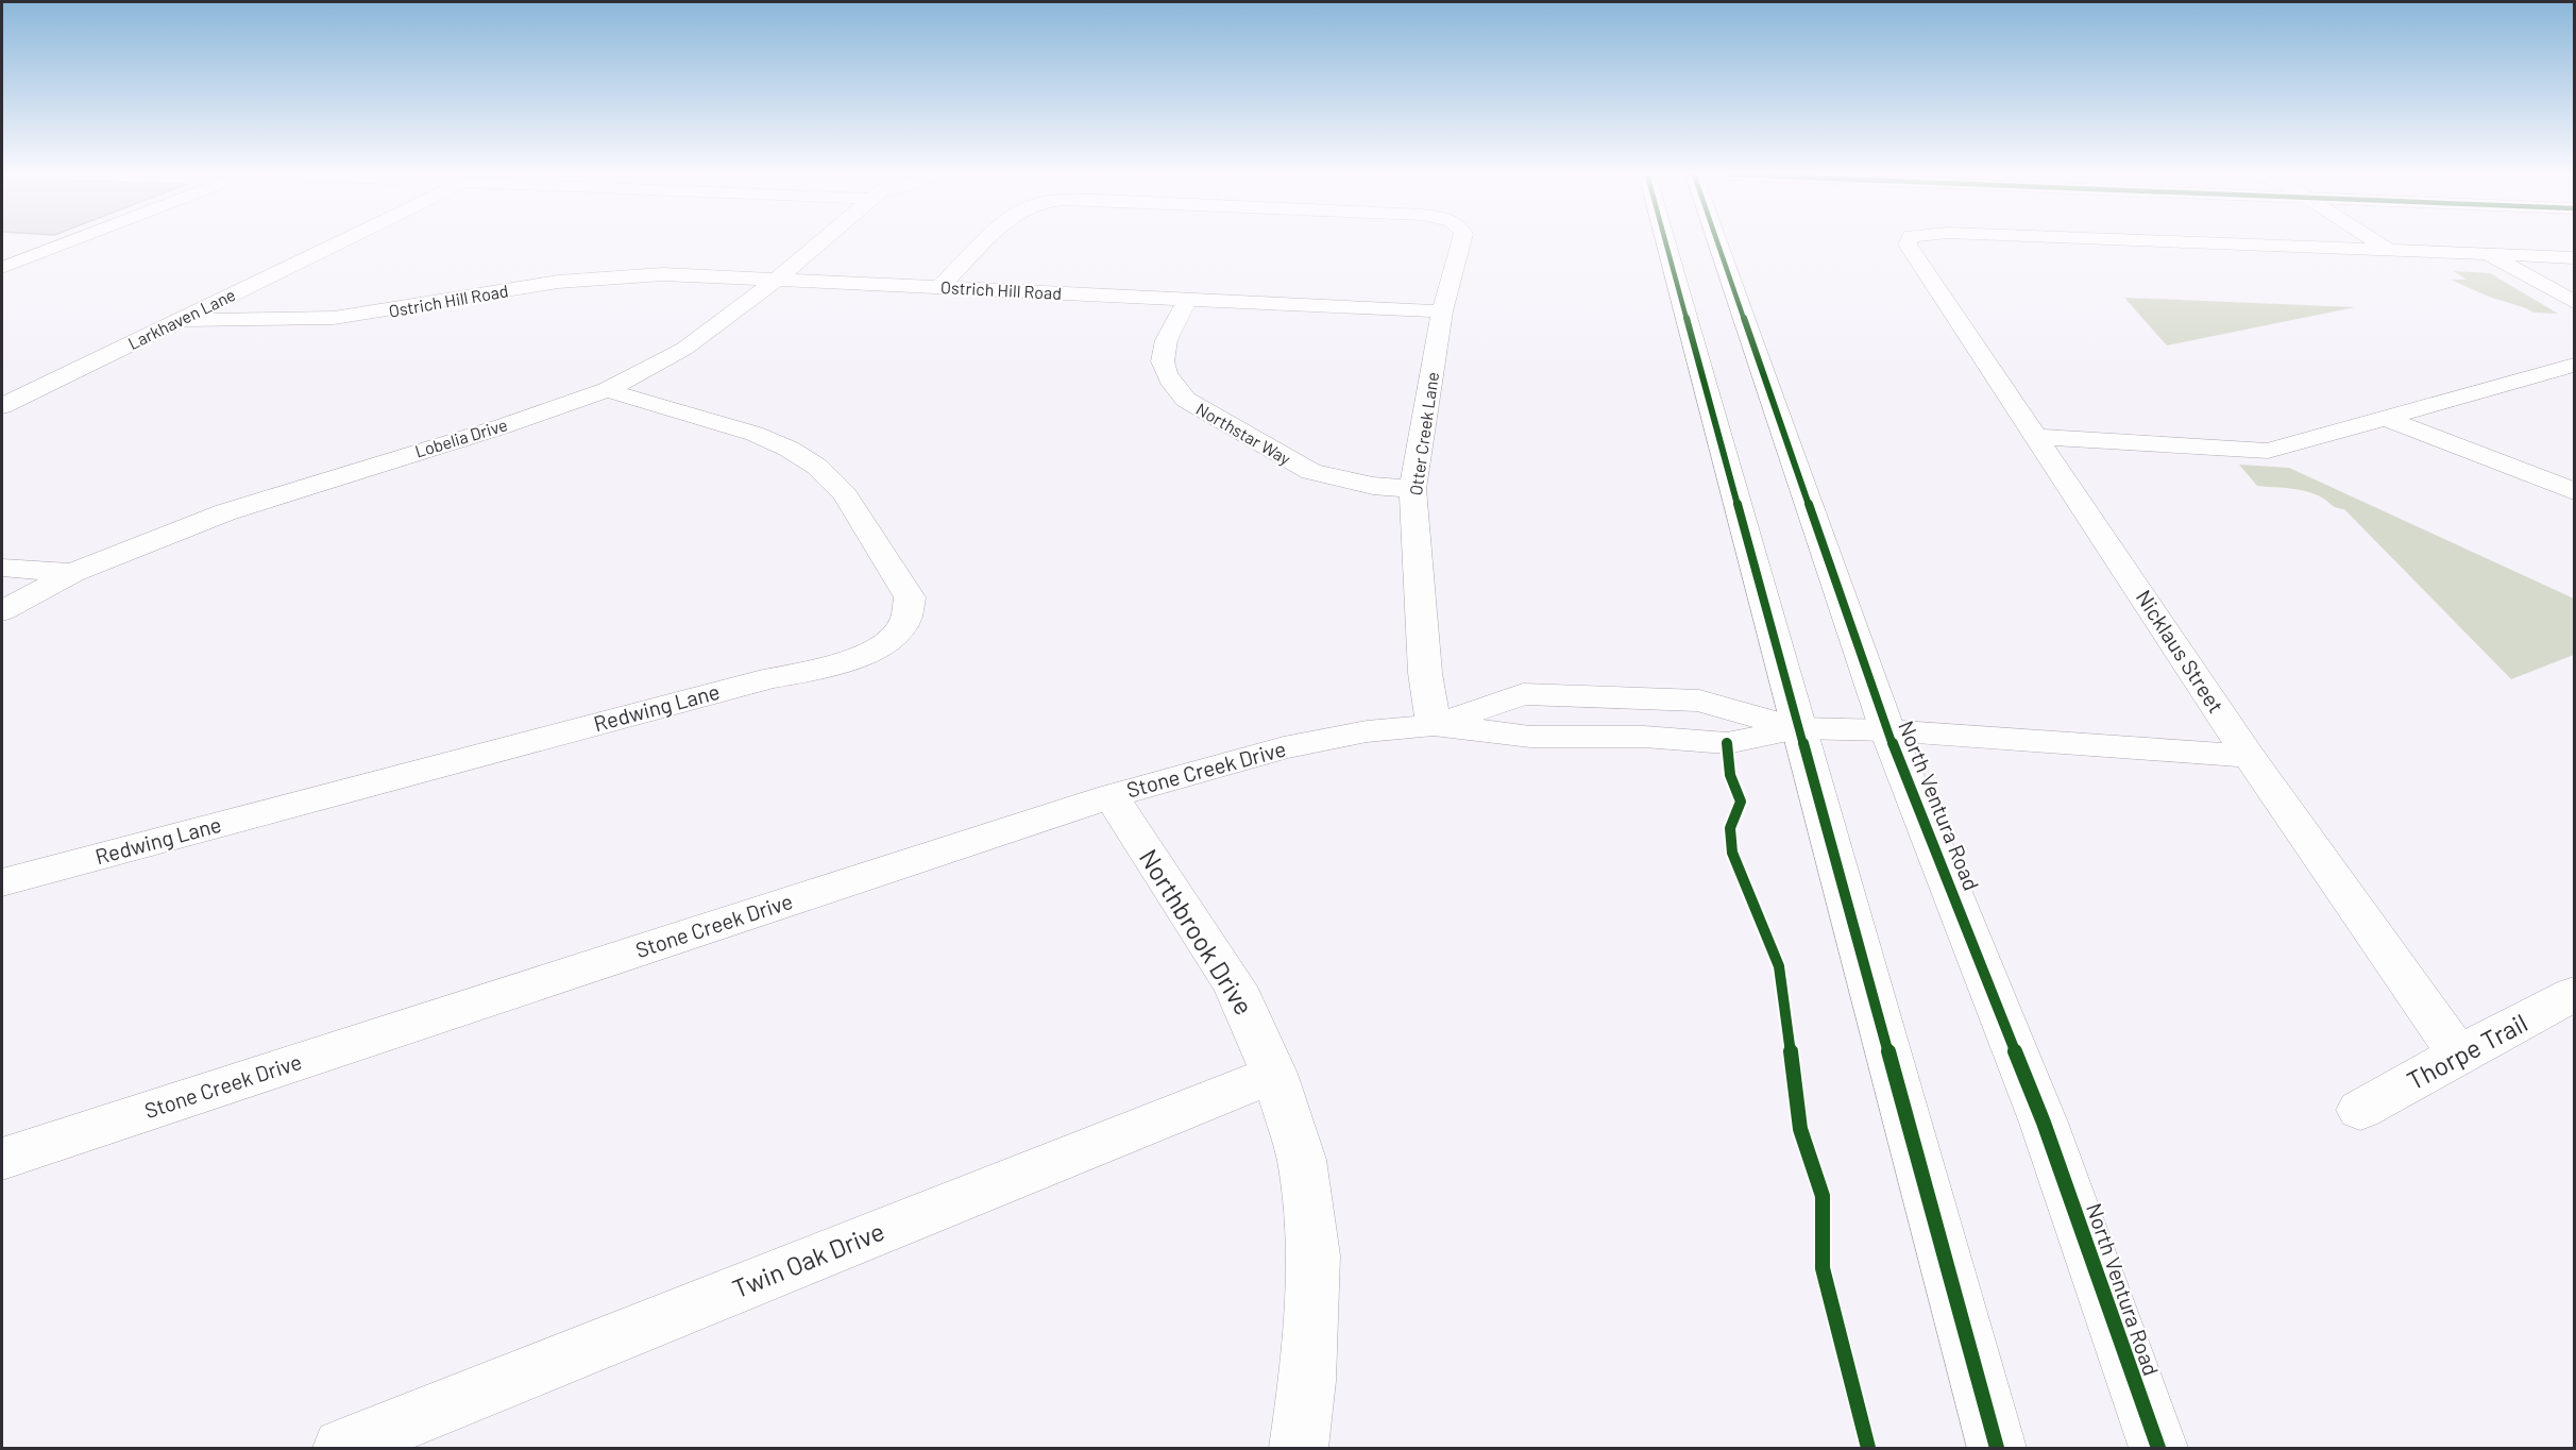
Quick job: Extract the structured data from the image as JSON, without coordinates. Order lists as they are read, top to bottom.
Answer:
{
  "streets": {
    "street": [
      "Ostrich Hill Road",
      "Larkhaven Lane",
      "Northstar Way",
      "Otter Creek Lane",
      "Lobelia Drive",
      "Nicklaus Street",
      "Redwing Lane",
      "Stone Creek Drive",
      "North Ventura Road",
      "Northbrook Drive",
      "Thorpe Trail",
      "Twin Oak Drive"
    ]
  },
  "crossings": [
    ["Ostrich Hill Road", "Larkhaven Lane"],
    ["Ostrich Hill Road", "Northstar Way"],
    ["Ostrich Hill Road", "Otter Creek Lane"],
    ["Ostrich Hill Road", "Lobelia Drive"],
    ["Northstar Way", "Otter Creek Lane"],
    ["Otter Creek Lane", "Stone Creek Drive"],
    ["Lobelia Drive", "Redwing Lane"],
    ["Nicklaus Street", "Stone Creek Drive"],
    ["Nicklaus Street", "Thorpe Trail"],
    ["Stone Creek Drive", "North Ventura Road"],
    ["Stone Creek Drive", "Northbrook Drive"],
    ["Northbrook Drive", "Twin Oak Drive"]
  ]
}
